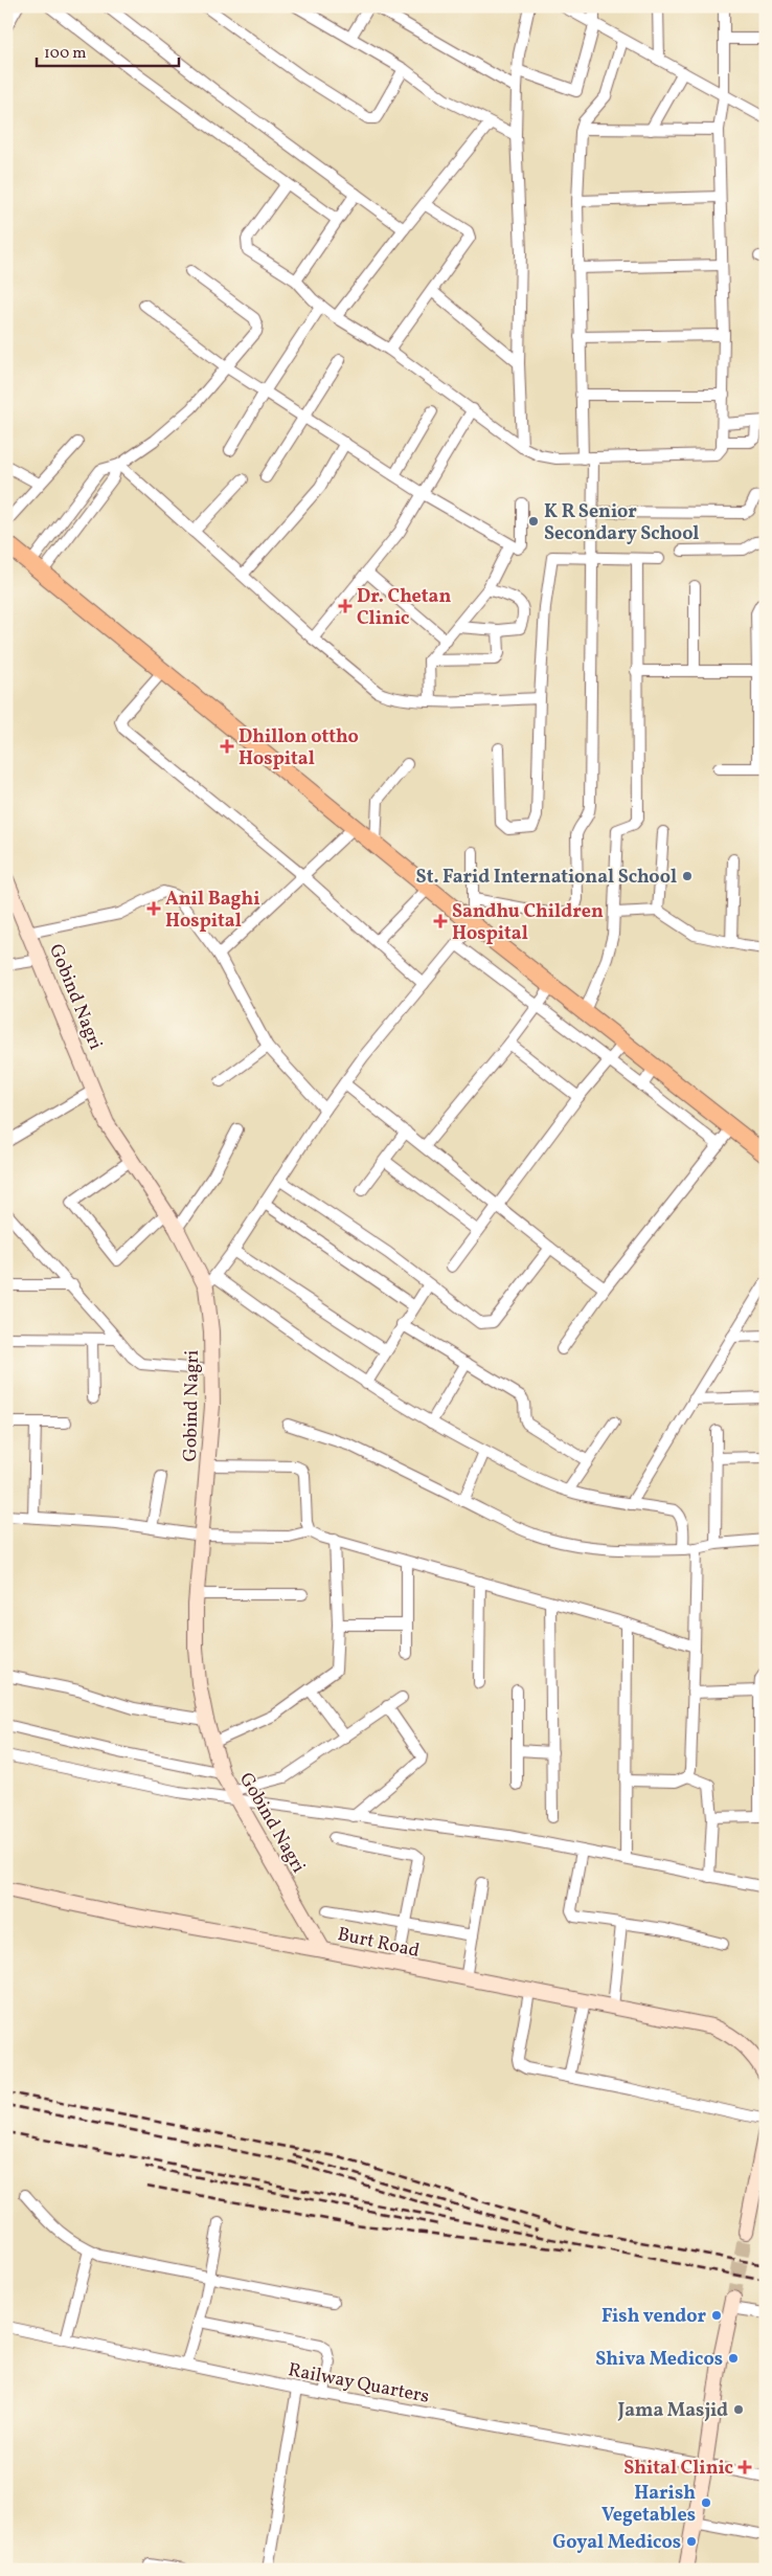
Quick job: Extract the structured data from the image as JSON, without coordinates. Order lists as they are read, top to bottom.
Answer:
{
  "streets": {
    "street": ["Gobind Nagri", "Burt Road", "Railway Quarters"]
  },
  "crossings": [
    ["Gobind Nagri", "Burt Road"]
  ],
  "places": {
    "other": [
      "K R Senior Secondary School",
      "St. Farid International School",
      "Fish vendor",
      "Shiva Medicos",
      "Jama Masjid",
      "Harish Vegetables",
      "Goyal Medicos"
    ],
    "health": [
      "Dr. Chetan Clinic",
      "Dhillon ottho Hospital",
      "Anil Baghi Hospital",
      "Sandhu Children Hospital",
      "Shital Clinic"
    ]
  },
  "scale_bar": "100 m"
}
